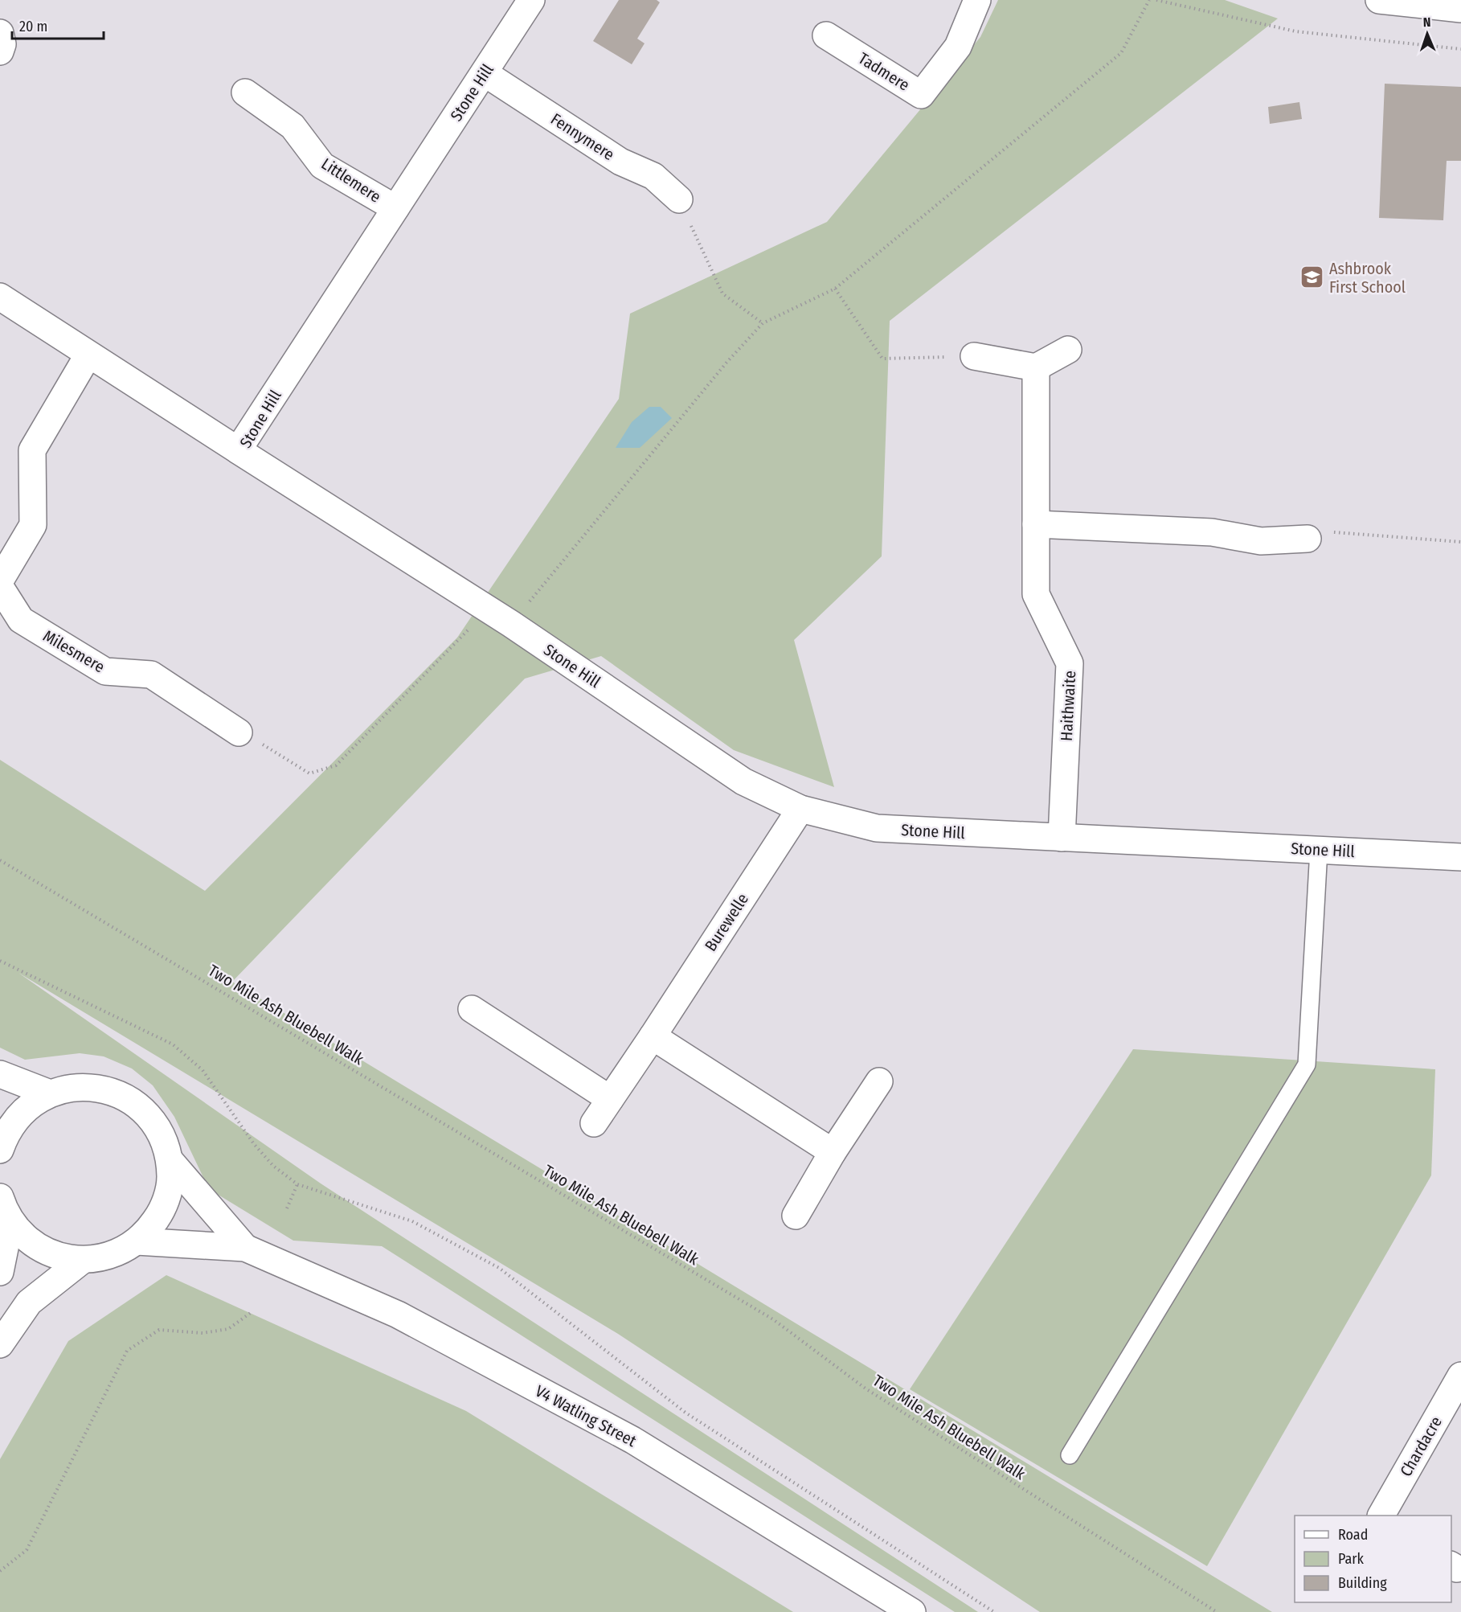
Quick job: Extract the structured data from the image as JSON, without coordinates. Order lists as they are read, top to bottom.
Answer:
{
  "streets": {
    "street": [
      "Tadmere",
      "Stone Hill",
      "Fennymere",
      "Littlemere",
      "Milesmere",
      "Haithwaite",
      "Burewelle",
      "V4 Watling Street",
      "Chardacre"
    ],
    "path": ["Two Mile Ash Bluebell Walk"]
  },
  "crossings": [
    ["Stone Hill", "Fennymere"],
    ["Stone Hill", "Littlemere"],
    ["Stone Hill", "Haithwaite"],
    ["Stone Hill", "Burewelle"]
  ],
  "places": {
    "school or university": ["Ashbrook First School"]
  },
  "legend": ["Road", "Park", "Building"],
  "scale_bar": "20 m",
  "north": "top"
}
